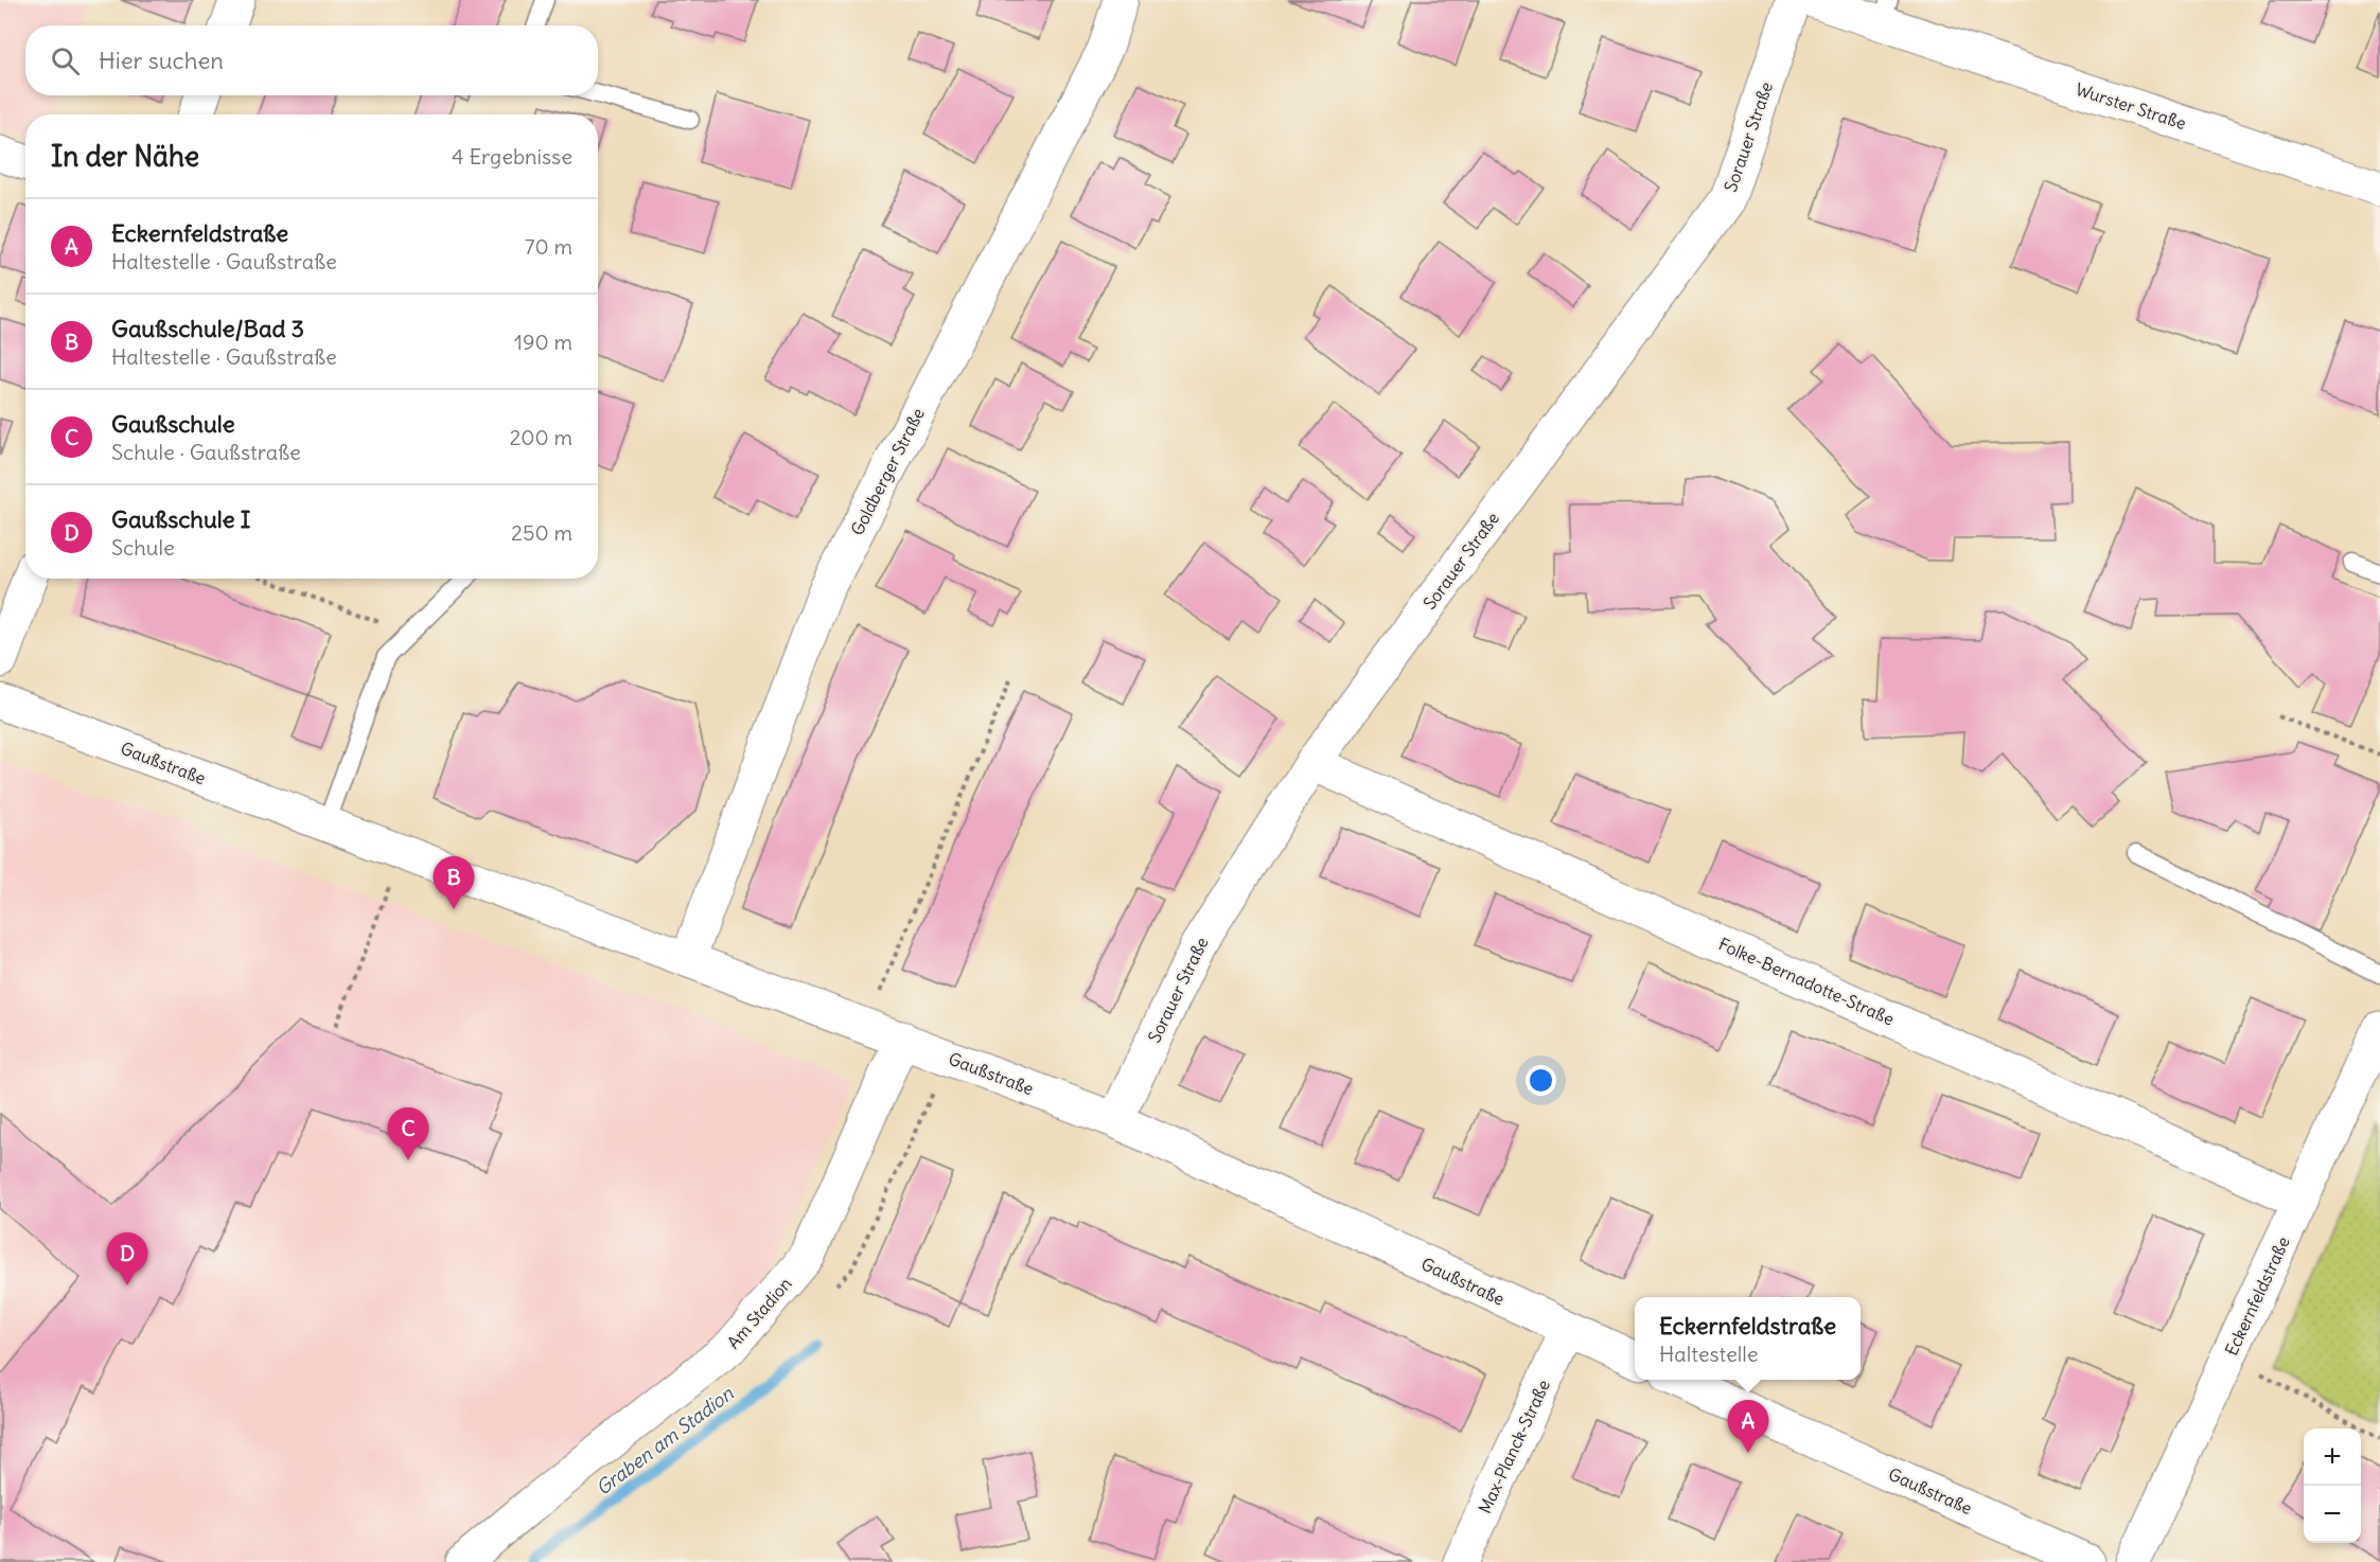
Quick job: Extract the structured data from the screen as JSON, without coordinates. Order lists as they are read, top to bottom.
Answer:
{
  "streets": {
    "street": [
      "Wurster Straße",
      "Sorauer Straße",
      "Goldberger Straße",
      "Gaußstraße",
      "Folke-Bernadotte-Straße",
      "Eckernfeldstraße",
      "Am Stadion",
      "Max-Planck-Straße"
    ]
  },
  "crossings": [
    ["Sorauer Straße", "Gaußstraße"],
    ["Sorauer Straße", "Folke-Bernadotte-Straße"],
    ["Goldberger Straße", "Gaußstraße"],
    ["Gaußstraße", "Am Stadion"],
    ["Gaußstraße", "Max-Planck-Straße"],
    ["Folke-Bernadotte-Straße", "Eckernfeldstraße"]
  ],
  "water": ["Graben am Stadion"],
  "page": {
    "search": "Hier suchen",
    "heading": ["In der Nähe", "4 Ergebnisse"],
    "list": [
      {
        "mark": "A",
        "name": "Eckernfeldstraße",
        "note": "Haltestelle · Gaußstraße",
        "value": "70 m"
      },
      {
        "mark": "B",
        "name": "Gaußschule/Bad 3",
        "note": "Haltestelle · Gaußstraße",
        "value": "190 m"
      },
      {
        "mark": "C",
        "name": "Gaußschule",
        "note": "Schule · Gaußstraße",
        "value": "200 m"
      },
      {
        "mark": "D",
        "name": "Gaußschule I",
        "note": "Schule",
        "value": "250 m"
      }
    ],
    "pins": [
      "B",
      "C",
      "D",
      "A"
    ],
    "popup": ["Eckernfeldstraße", "Haltestelle"],
    "map_buttons": ["+", "−"]
  }
}
